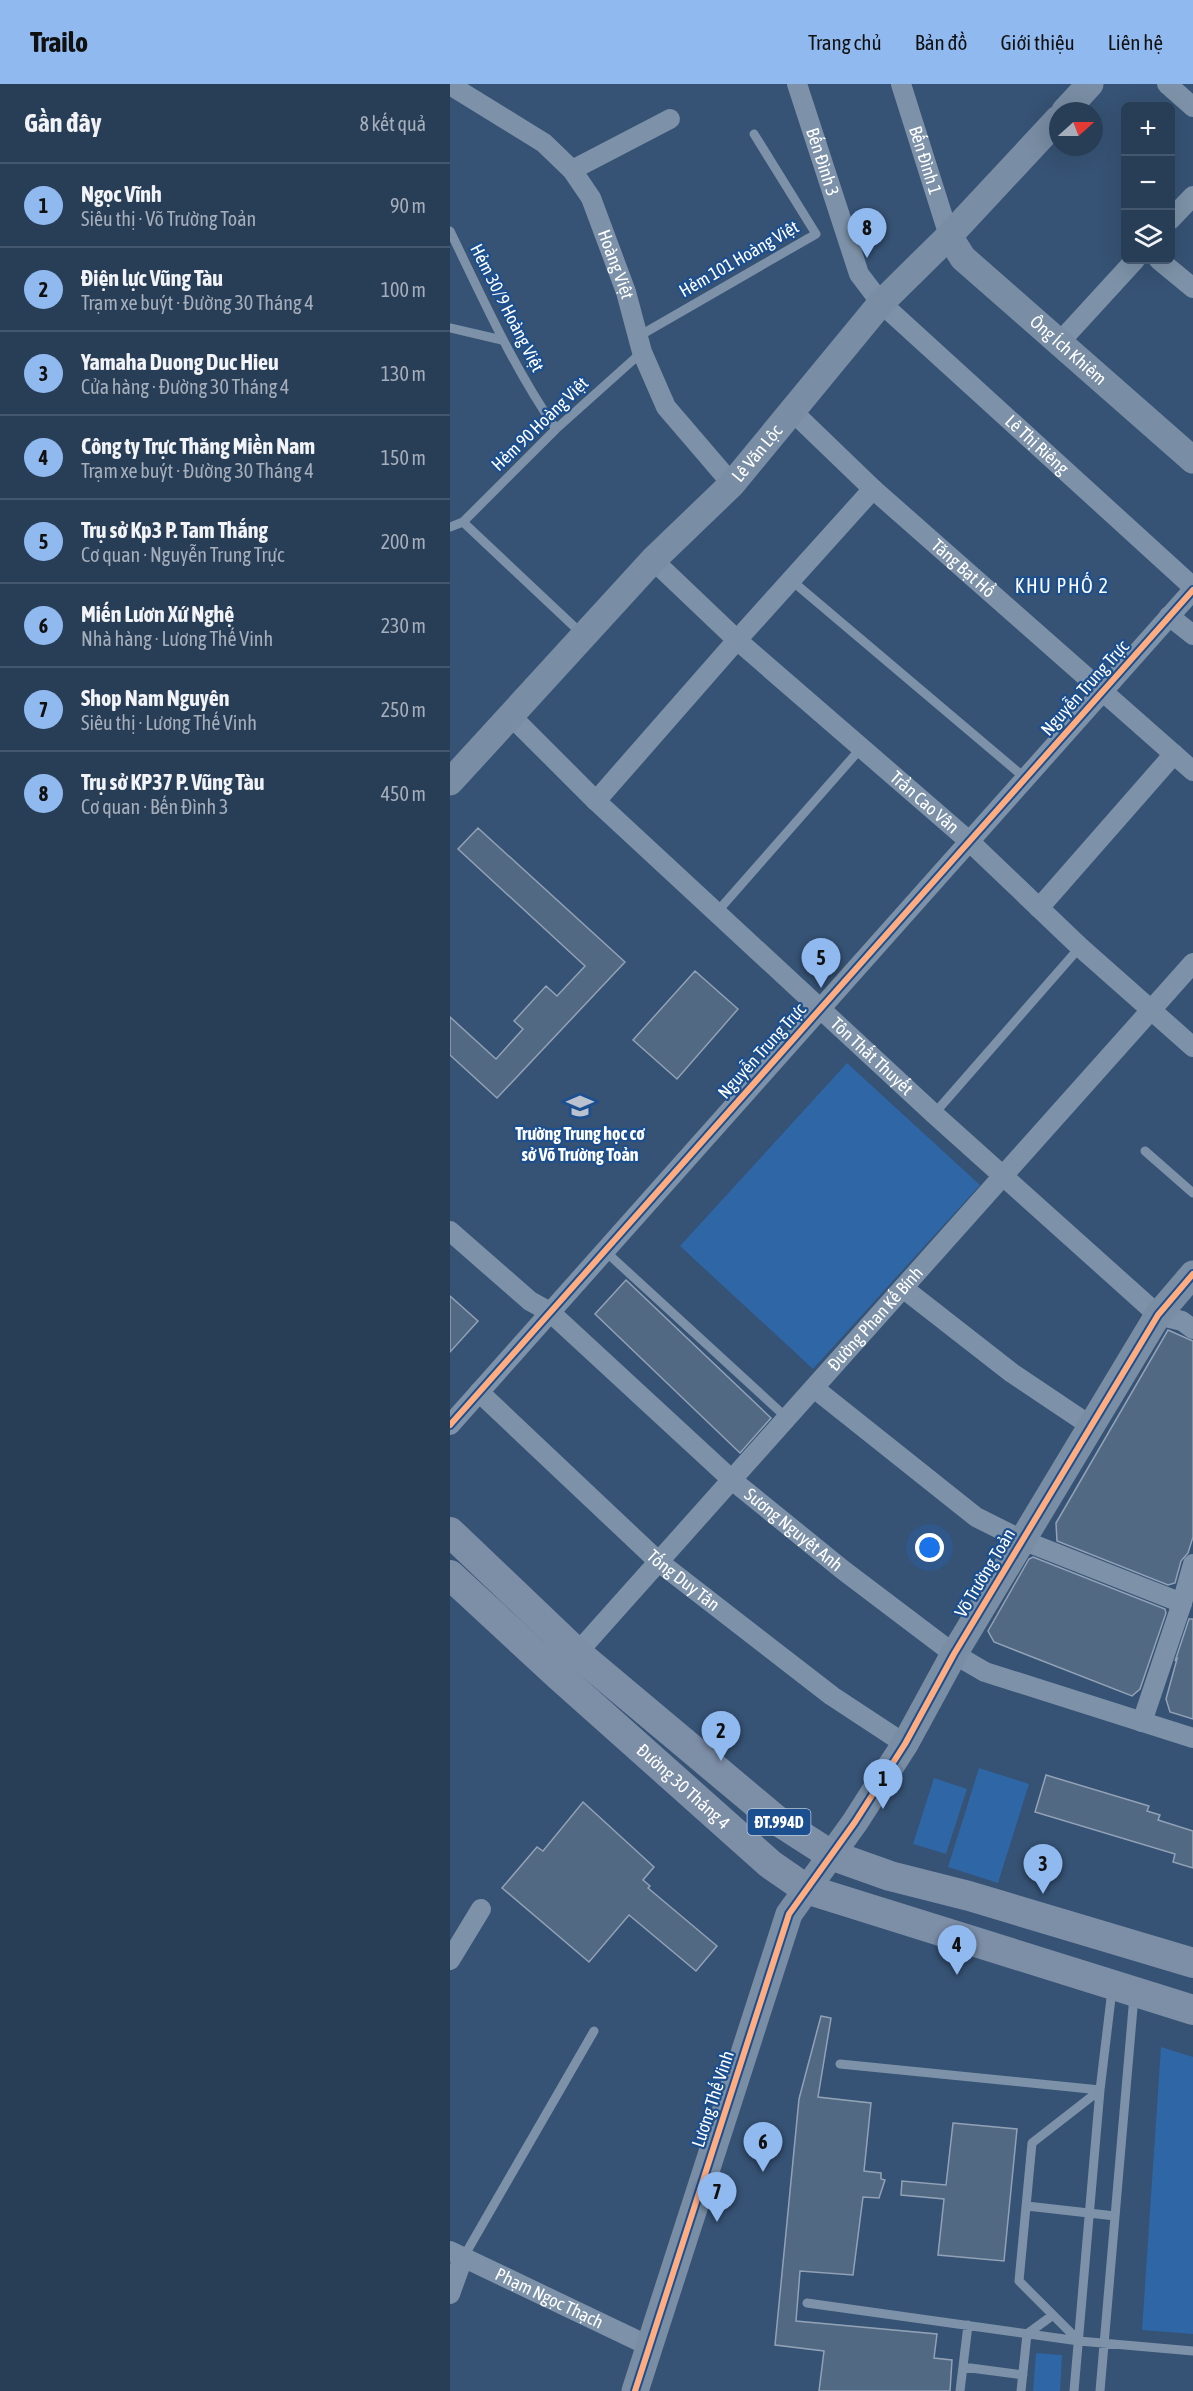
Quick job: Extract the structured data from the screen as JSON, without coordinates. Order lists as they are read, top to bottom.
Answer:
{
  "streets": {
    "main road": ["Đường 30 Tháng 4", "ĐT.994D"],
    "street": [
      "Bến Đình 1",
      "Bến Đình 3",
      "Hoàng Việt",
      "Ông Ích Khiêm",
      "Lê Thị Riêng",
      "Lê Văn Lộc",
      "Tăng Bạt Hổ",
      "Nguyễn Trung Trực",
      "Trần Cao Vân",
      "Tôn Thất Thuyết",
      "Đường Phan Kế Bính",
      "Sương Nguyệt Anh",
      "Võ Trường Toản",
      "Tống Duy Tân",
      "Lương Thế Vinh",
      "Phạm Ngọc Thạch"
    ],
    "lane": ["Hẻm 101 Hoàng Việt", "Hẻm 30/9 Hoàng Việt", "Hẻm 90 Hoàng Việt"]
  },
  "crossings": [
    ["Bến Đình 1", "Ông Ích Khiêm"],
    ["Bến Đình 1", "Lê Văn Lộc"],
    ["Bến Đình 3", "Lê Thị Riêng"],
    ["Bến Đình 3", "Lê Văn Lộc"],
    ["Hẻm 101 Hoàng Việt", "Hoàng Việt"],
    ["Hẻm 101 Hoàng Việt", "Hẻm 90 Hoàng Việt"],
    ["Hoàng Việt", "Hẻm 90 Hoàng Việt"],
    ["Hoàng Việt", "Lê Văn Lộc"],
    ["Hẻm 30/9 Hoàng Việt", "Hẻm 90 Hoàng Việt"],
    ["Ông Ích Khiêm", "Lê Văn Lộc"],
    ["Lê Thị Riêng", "Lê Văn Lộc"],
    ["Lê Thị Riêng", "Nguyễn Trung Trực"],
    ["Lê Văn Lộc", "Tăng Bạt Hổ"],
    ["Lê Văn Lộc", "Trần Cao Vân"],
    ["Lê Văn Lộc", "Tôn Thất Thuyết"],
    ["Tăng Bạt Hổ", "Nguyễn Trung Trực"],
    ["Nguyễn Trung Trực", "Trần Cao Vân"],
    ["Nguyễn Trung Trực", "Tôn Thất Thuyết"],
    ["Nguyễn Trung Trực", "Sương Nguyệt Anh"],
    ["Nguyễn Trung Trực", "Tống Duy Tân"],
    ["Trần Cao Vân", "Đường Phan Kế Bính"],
    ["Tôn Thất Thuyết", "Đường Phan Kế Bính"],
    ["Tôn Thất Thuyết", "Võ Trường Toản"],
    ["Đường Phan Kế Bính", "Sương Nguyệt Anh"],
    ["Đường Phan Kế Bính", "Tống Duy Tân"],
    ["Đường Phan Kế Bính", "Đường 30 Tháng 4"],
    ["Sương Nguyệt Anh", "Võ Trường Toản"],
    ["Võ Trường Toản", "Tống Duy Tân"],
    ["Võ Trường Toản", "Đường 30 Tháng 4"],
    ["Võ Trường Toản", "Lương Thế Vinh"],
    ["Đường 30 Tháng 4", "Lương Thế Vinh"],
    ["Lương Thế Vinh", "Phạm Ngọc Thạch"]
  ],
  "districts": ["KHU PHỐ 2"],
  "places": {
    "school or university": ["Trường Trung học cơ sở Võ Trường Toản"]
  },
  "north": "right",
  "page": {
    "header": "Trailo",
    "nav": [
      "Trang chủ",
      "Bản đồ",
      "Giới thiệu",
      "Liên hệ"
    ],
    "heading": ["Gần đây", "8 kết quả"],
    "map_buttons": ["+", "−"],
    "list": [
      {
        "mark": "1",
        "name": "Ngọc Vĩnh",
        "note": "Siêu thị · Võ Trường Toản",
        "value": "90 m"
      },
      {
        "mark": "2",
        "name": "Điện lực Vũng Tàu",
        "note": "Trạm xe buýt · Đường 30 Tháng 4",
        "value": "100 m"
      },
      {
        "mark": "3",
        "name": "Yamaha Duong Duc Hieu",
        "note": "Cửa hàng · Đường 30 Tháng 4",
        "value": "130 m"
      },
      {
        "mark": "4",
        "name": "Công ty Trực Thăng Miền Nam",
        "note": "Trạm xe buýt · Đường 30 Tháng 4",
        "value": "150 m"
      },
      {
        "mark": "5",
        "name": "Trụ sở Kp3 P. Tam Thắng",
        "note": "Cơ quan · Nguyễn Trung Trực",
        "value": "200 m"
      },
      {
        "mark": "6",
        "name": "Miến Lươn Xứ Nghệ",
        "note": "Nhà hàng · Lương Thế Vinh",
        "value": "230 m"
      },
      {
        "mark": "7",
        "name": "Shop Nam Nguyên",
        "note": "Siêu thị · Lương Thế Vinh",
        "value": "250 m"
      },
      {
        "mark": "8",
        "name": "Trụ sở KP37 P. Vũng Tàu",
        "note": "Cơ quan · Bến Đình 3",
        "value": "450 m"
      }
    ],
    "pins": [
      "8",
      "5",
      "2",
      "1",
      "3",
      "4",
      "6",
      "7"
    ]
  }
}
